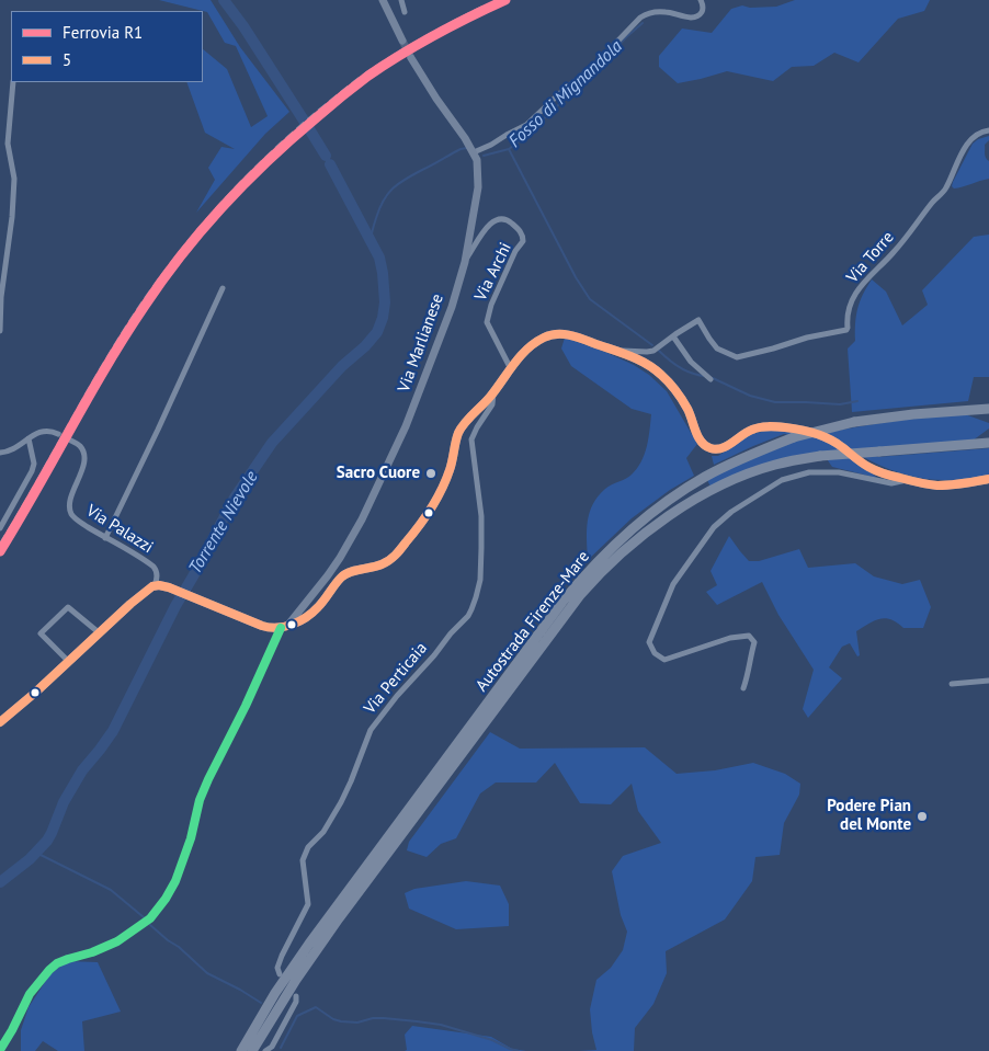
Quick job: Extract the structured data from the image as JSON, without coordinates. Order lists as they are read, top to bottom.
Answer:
{
  "streets": {
    "highway": ["Autostrada Firenze-Mare"],
    "street": [
      "Via Torre",
      "Via Archi",
      "Via Marlianese",
      "Via Palazzi",
      "Via Perticaia"
    ]
  },
  "crossings": [
    ["Via Archi", "Via Marlianese"]
  ],
  "water": ["Fosso di Mignandola", "Torrente Nievole"],
  "places": ["Sacro Cuore", "Podere Pian del Monte"],
  "lines": ["rail line R1", "transit line 5"],
  "legend": ["Ferrovia R1", "5"]
}
